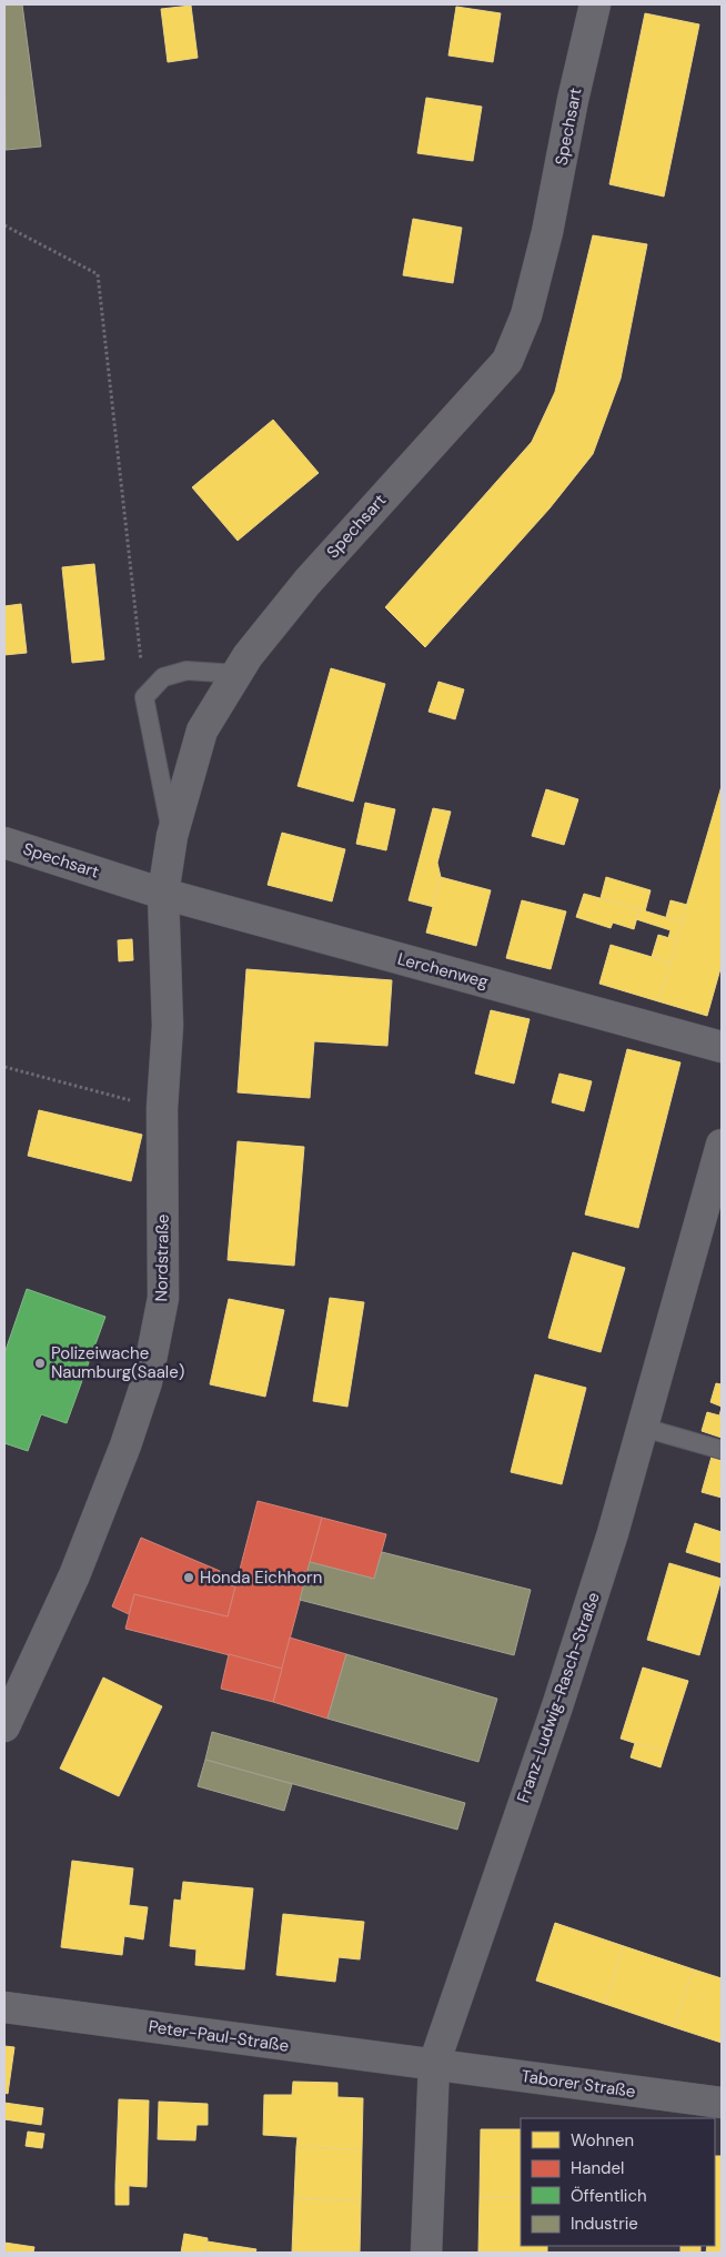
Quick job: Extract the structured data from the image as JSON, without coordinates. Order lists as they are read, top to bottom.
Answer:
{
  "streets": {
    "street": [
      "Spechsart",
      "Lerchenweg",
      "Nordstraße",
      "Franz-Ludwig-Rasch-Straße",
      "Peter-Paul-Straße",
      "Taborer Straße"
    ]
  },
  "crossings": [
    ["Spechsart", "Lerchenweg"],
    ["Spechsart", "Nordstraße"],
    ["Lerchenweg", "Nordstraße"],
    ["Franz-Ludwig-Rasch-Straße", "Peter-Paul-Straße"],
    ["Franz-Ludwig-Rasch-Straße", "Taborer Straße"],
    ["Peter-Paul-Straße", "Taborer Straße"]
  ],
  "places": ["Polizeiwache Naumburg(Saale)", "Honda Eichhorn"],
  "legend": [
    "Wohnen",
    "Handel",
    "Öffentlich",
    "Industrie"
  ]
}
